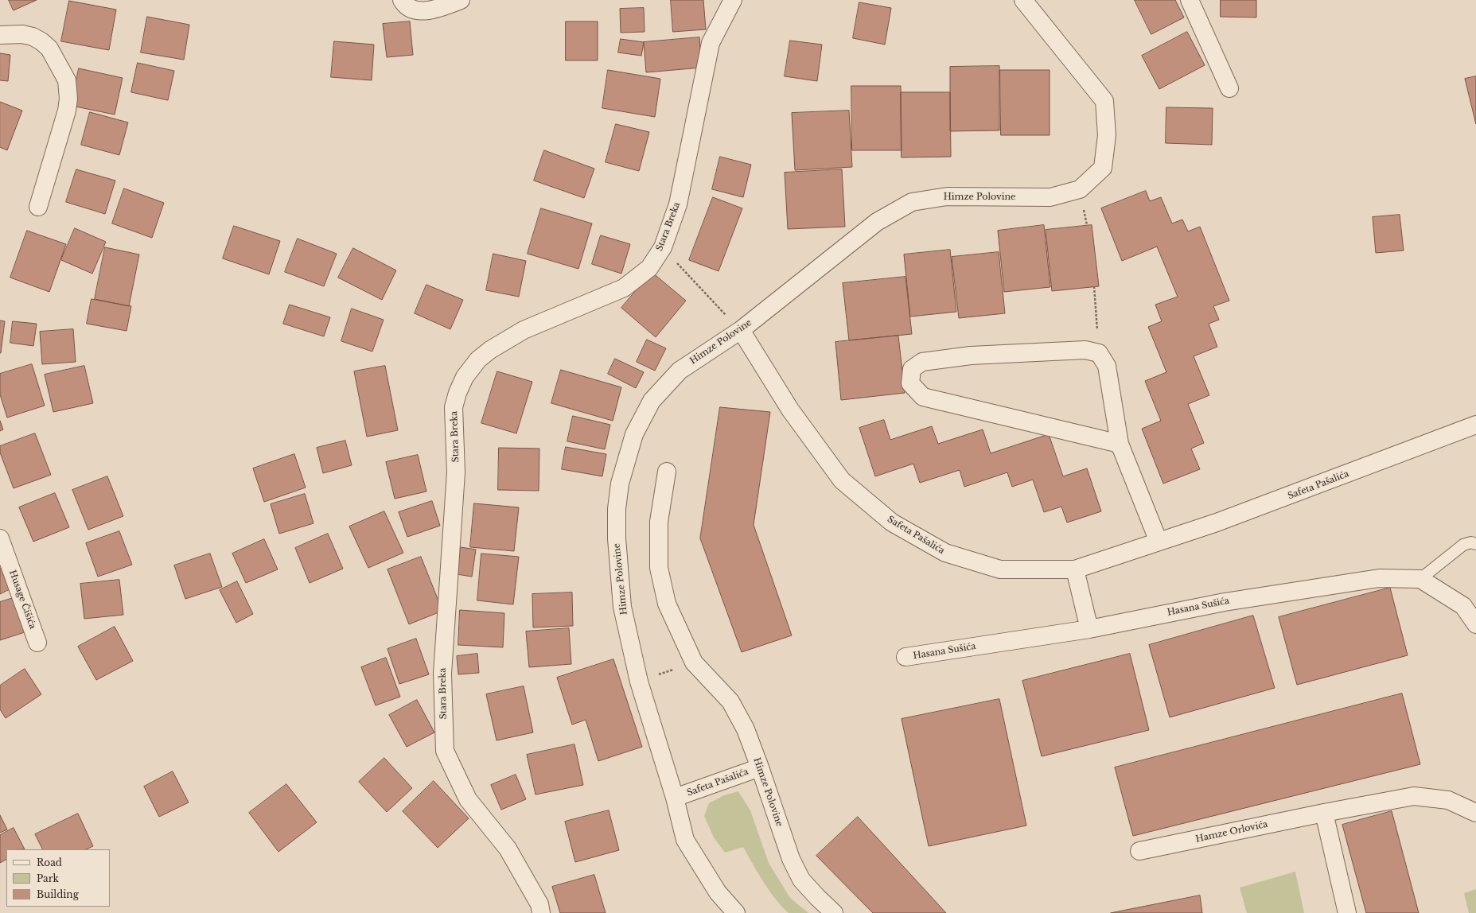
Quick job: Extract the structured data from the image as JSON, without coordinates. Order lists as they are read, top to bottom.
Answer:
{
  "streets": {
    "street": [
      "Himze Polovine",
      "Stara Breka",
      "Safeta Pašalića",
      "Husage Čišića",
      "Hasana Sušića",
      "Hamze Orlovića"
    ]
  },
  "crossings": [
    ["Himze Polovine", "Safeta Pašalića"]
  ],
  "legend": ["Road", "Park", "Building"]
}
